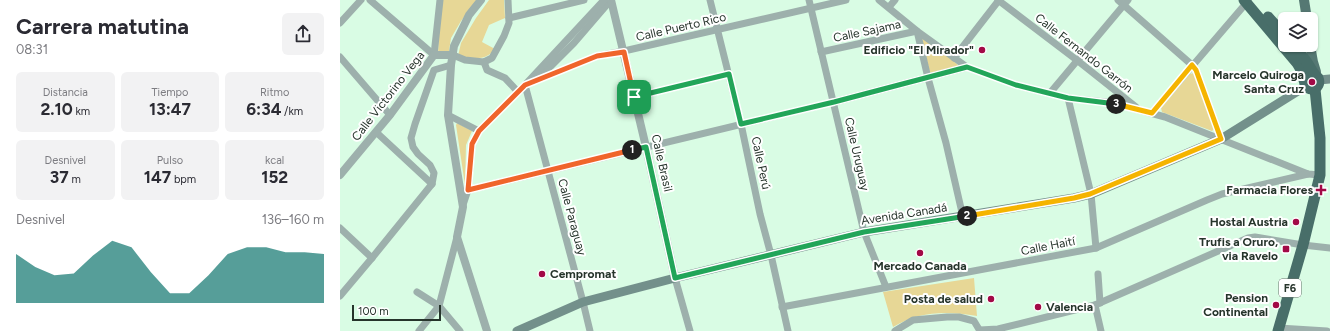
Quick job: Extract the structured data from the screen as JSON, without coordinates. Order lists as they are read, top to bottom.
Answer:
{
  "streets": {
    "highway": ["F6"],
    "main road": ["Avenida Canadá"],
    "street": [
      "Calle Puerto Rico",
      "Calle Sajama",
      "Calle Fernando Garrón",
      "Calle Victorino Vega",
      "Calle Uruguay",
      "Calle Brasil",
      "Calle Perú",
      "Calle Paraguay",
      "Calle Haití"
    ]
  },
  "crossings": [
    ["Calle Puerto Rico", "Calle Uruguay"],
    ["Calle Puerto Rico", "Calle Brasil"],
    ["Calle Puerto Rico", "Calle Perú"],
    ["Calle Puerto Rico", "Calle Paraguay"],
    ["Calle Sajama", "Calle Uruguay"],
    ["Calle Uruguay", "Avenida Canadá"],
    ["Calle Uruguay", "Calle Haití"],
    ["Calle Brasil", "Avenida Canadá"],
    ["Calle Perú", "Avenida Canadá"],
    ["Calle Perú", "Calle Haití"],
    ["Avenida Canadá", "Calle Paraguay"],
    ["Avenida Canadá", "F6"]
  ],
  "places": {
    "other": [
      "Edificio \"El Mirador\"",
      "Marcelo Quiroga Santa Cruz",
      "Hostal Austria",
      "Mercado Canada",
      "Cempromat",
      "Posta de salud",
      "Pension Continental",
      "Valencia"
    ],
    "health": ["Farmacia Flores"],
    "transit": ["Trufis a Oruro, via Ravelo"]
  },
  "scale_bar": "100 m",
  "page": {
    "heading": ["Carrera matutina", "08:31"],
    "stats": [
      ["Distancia", "2.10 km"],
      ["Tiempo", "13:47"],
      ["Ritmo", "6:34 /km"],
      ["Desnivel", "37 m"],
      ["Pulso", "147 bpm"],
      ["kcal", "152"]
    ],
    "pins": ["3", "1", "2"],
    "chart": ["Desnivel", "136–160 m"],
    "scale": "100 m"
  }
}
